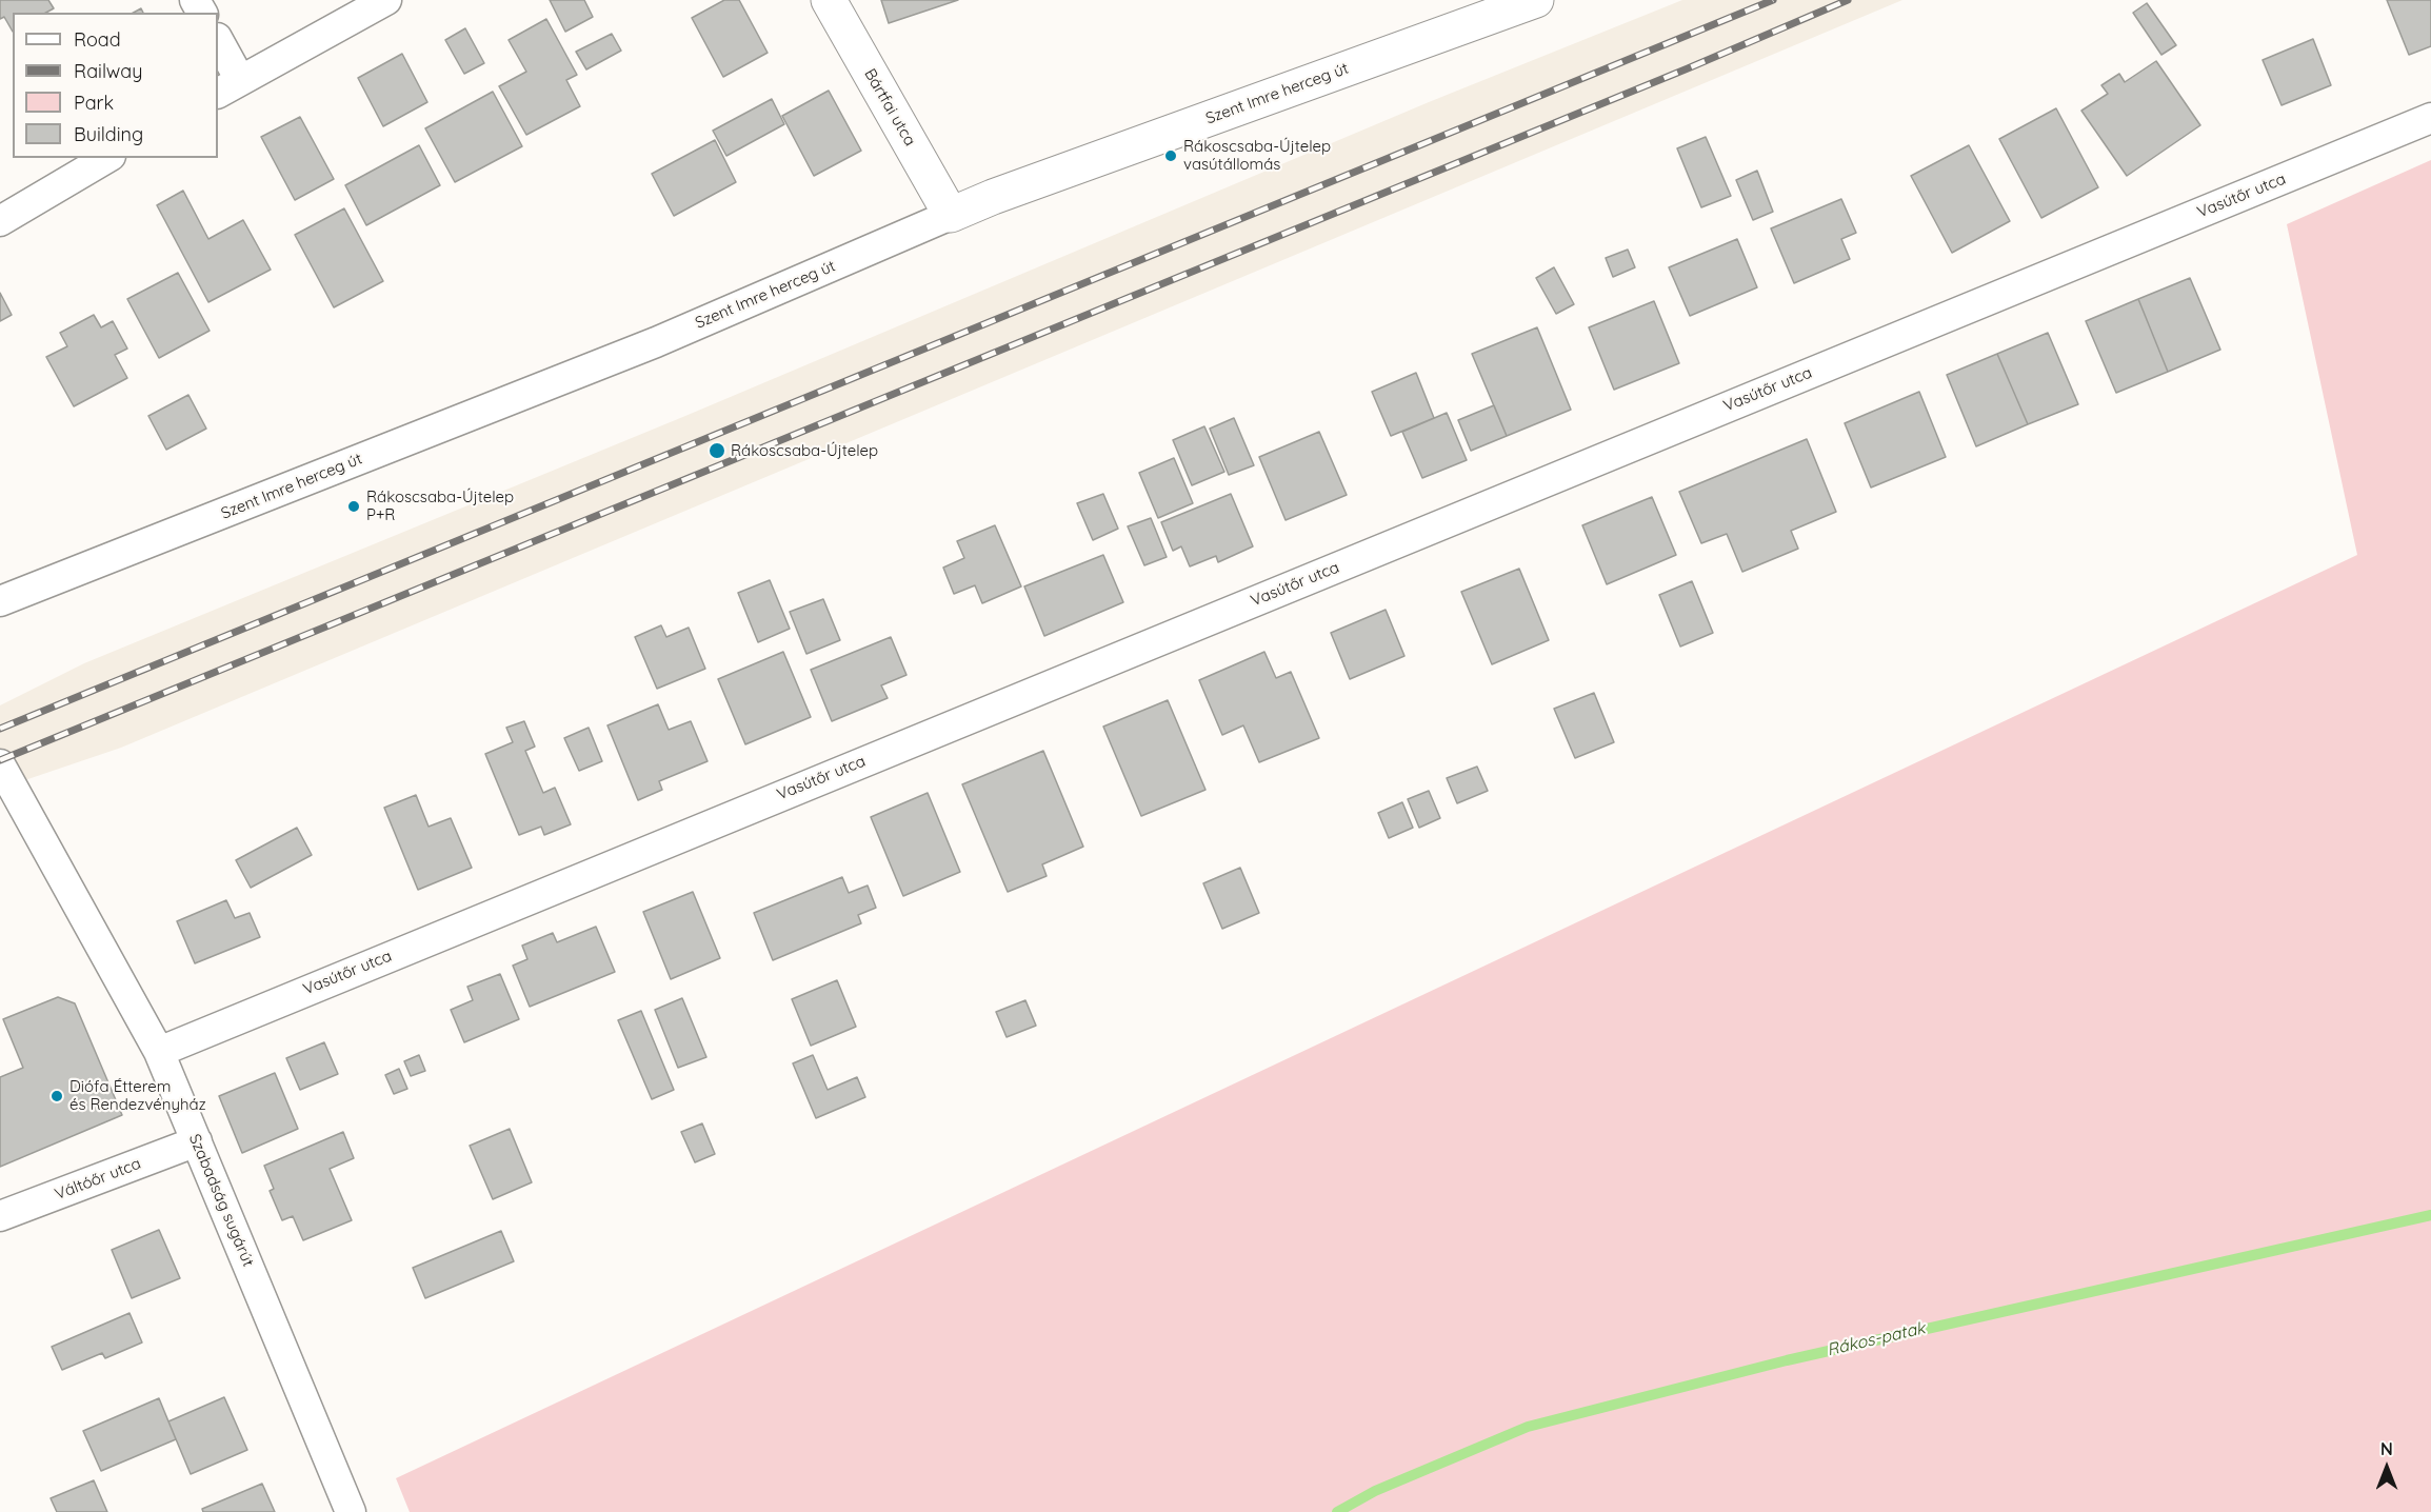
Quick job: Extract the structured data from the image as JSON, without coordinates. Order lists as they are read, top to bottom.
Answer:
{
  "streets": {
    "street": [
      "Szent Imre herceg út",
      "Bártfai utca",
      "Vasútőr utca",
      "Váltóőr utca",
      "Szabadság sugárút"
    ]
  },
  "crossings": [
    ["Szent Imre herceg út", "Bártfai utca"],
    ["Vasútőr utca", "Szabadság sugárút"],
    ["Váltóőr utca", "Szabadság sugárút"]
  ],
  "water": ["Rákos-patak"],
  "places": [
    "Rákoscsaba-Újtelep vasútállomás",
    "Rákoscsaba-Újtelep",
    "Rákoscsaba-Újtelep P+R",
    "Diófa Étterem és Rendezvényház"
  ],
  "legend": [
    "Road",
    "Railway",
    "Park",
    "Building"
  ],
  "north": "top"
}
